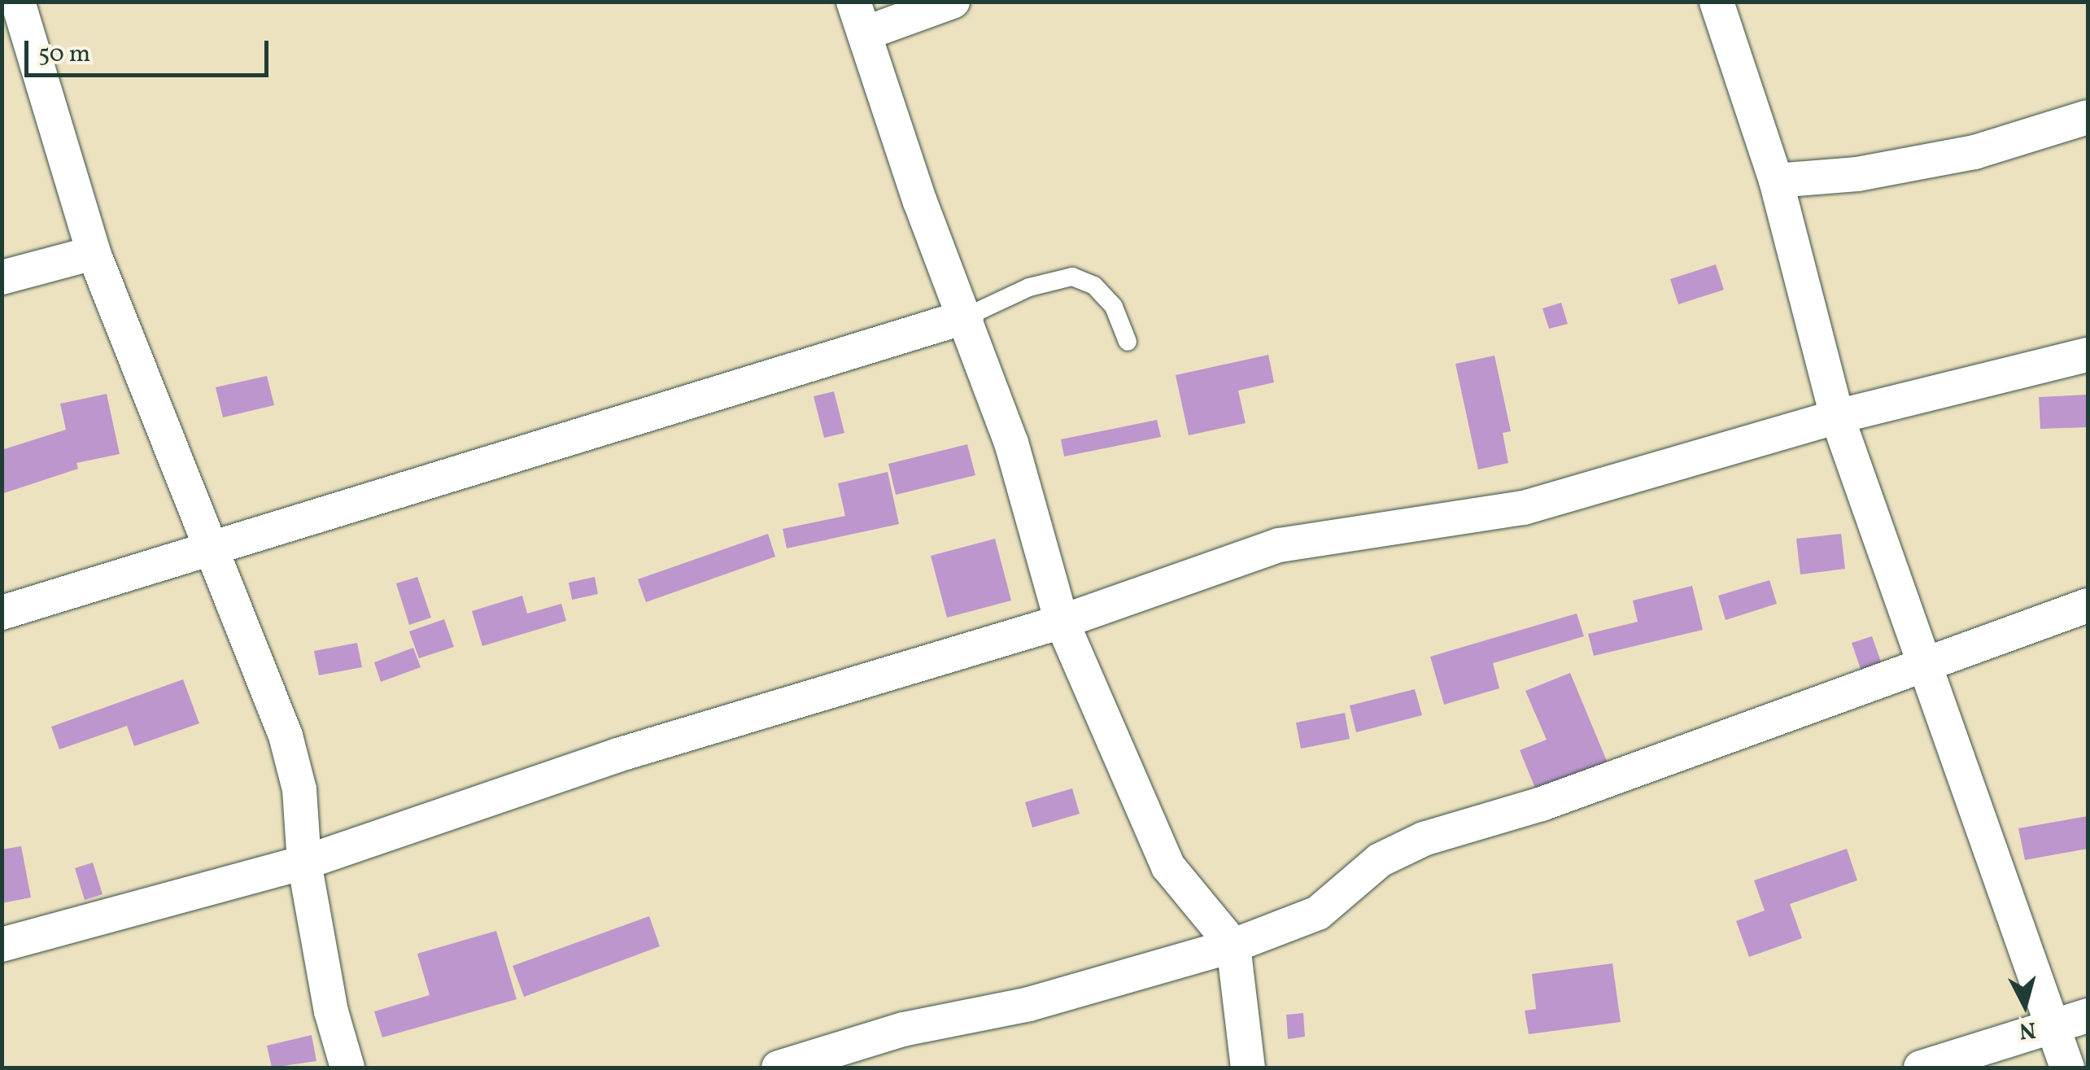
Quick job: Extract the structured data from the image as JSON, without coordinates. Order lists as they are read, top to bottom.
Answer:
{
  "scale_bar": "50 m",
  "north": "bottom"
}
